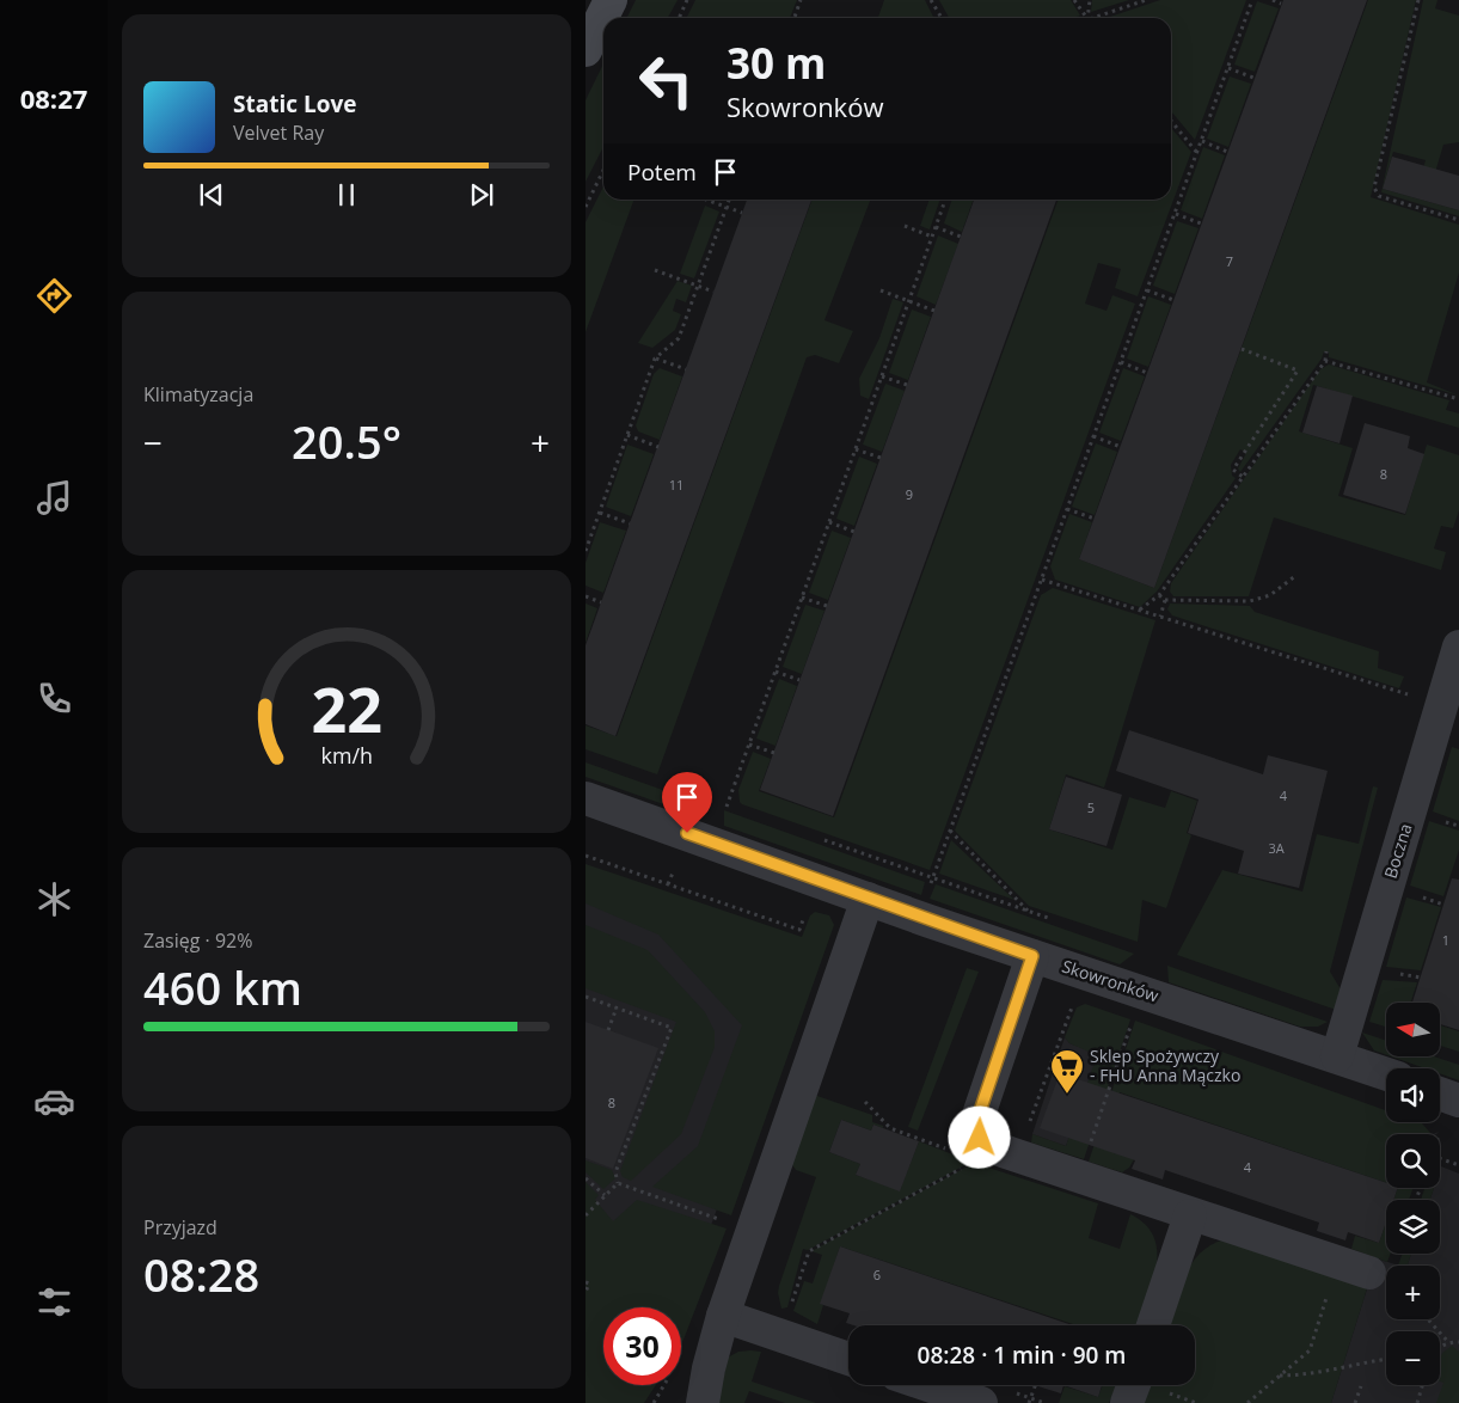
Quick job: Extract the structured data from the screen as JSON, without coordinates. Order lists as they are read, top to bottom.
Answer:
{
  "streets": {
    "street": ["Boczna", "Skowronków"]
  },
  "crossings": [
    ["Boczna", "Skowronków"]
  ],
  "places": {
    "supermarket": ["Sklep Spożywczy - FHU Anna Mączko"]
  },
  "house_numbers": [
    "7",
    "8",
    "11",
    "9",
    "4",
    "5",
    "3A",
    "1",
    "8",
    "4",
    "6"
  ],
  "north": "left",
  "page": {
    "tabs": "08:27",
    "turn": ["30 m", "Skowronków"],
    "song": ["Static Love", "Velvet Ray"],
    "then": "Potem",
    "tile": [
      "Klimatyzacja",
      ["Zasięg · 92%", "460 km"],
      ["Przyjazd", "08:28"]
    ],
    "heat": ["−", "20.5°", "+"],
    "map_buttons": ["+", "−"],
    "limit": "30",
    "trip": "08:28 · 1 min · 90 m",
    "gauge": ["22", "km/h"]
  }
}
